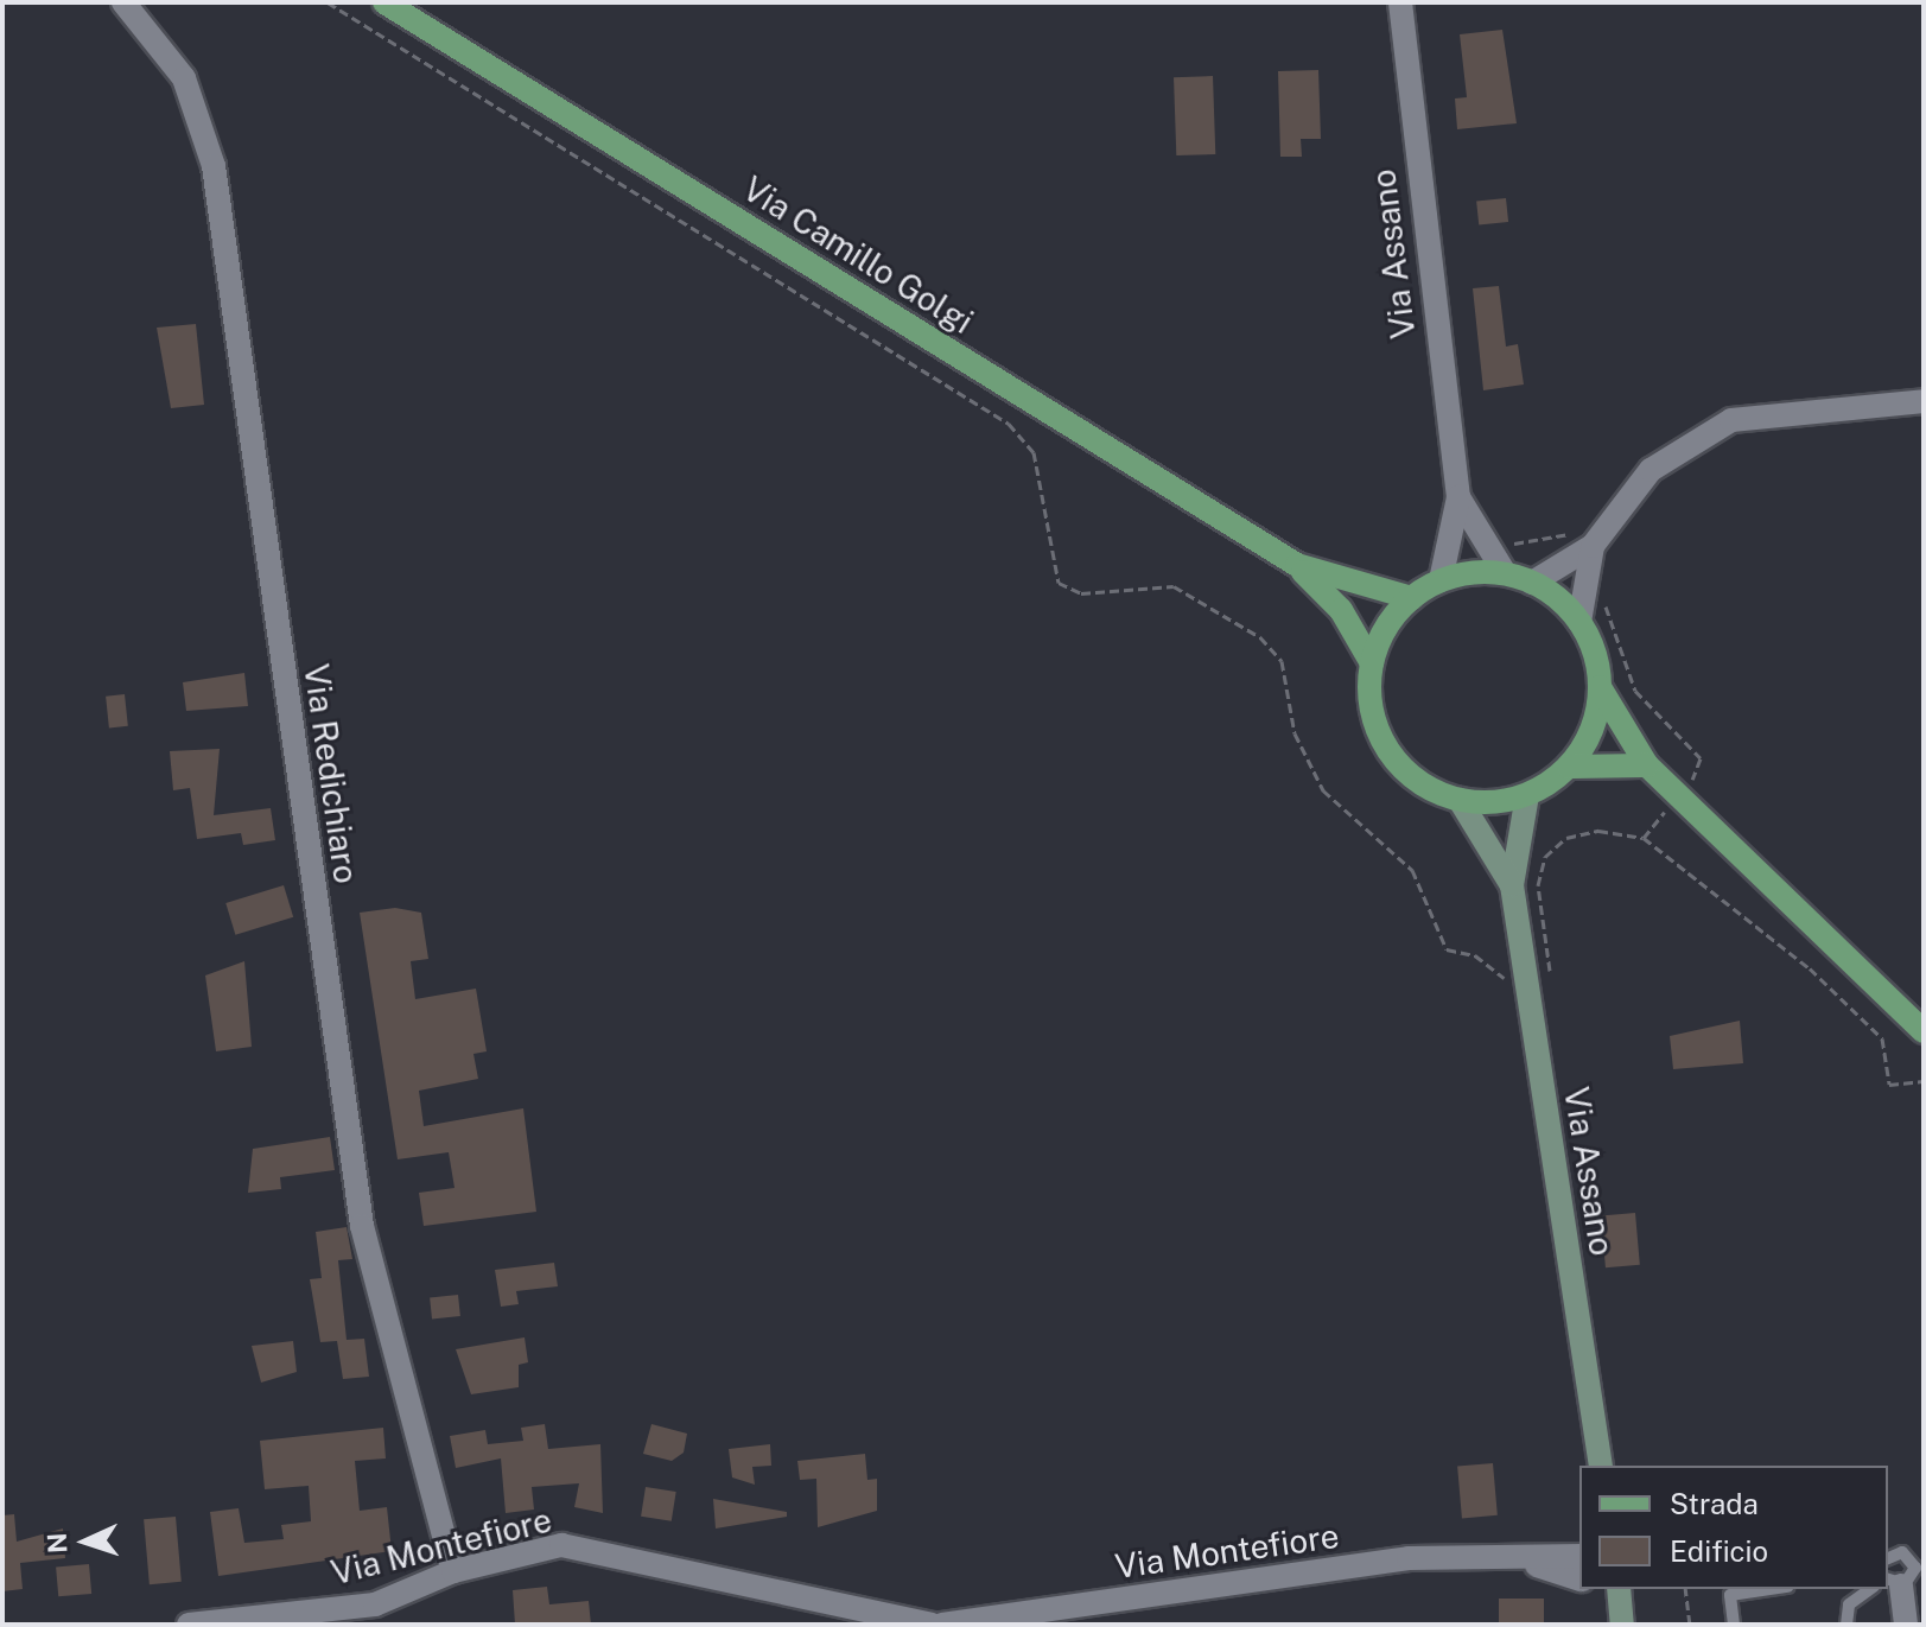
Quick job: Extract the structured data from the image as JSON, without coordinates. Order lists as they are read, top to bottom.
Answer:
{
  "streets": {
    "main road": ["Via Assano", "Via Camillo Golgi"],
    "street": ["Via Redichiaro", "Via Montefiore"]
  },
  "crossings": [
    ["Via Assano", "Via Camillo Golgi"],
    ["Via Redichiaro", "Via Montefiore"]
  ],
  "legend": ["Strada", "Edificio"],
  "north": "left"
}
